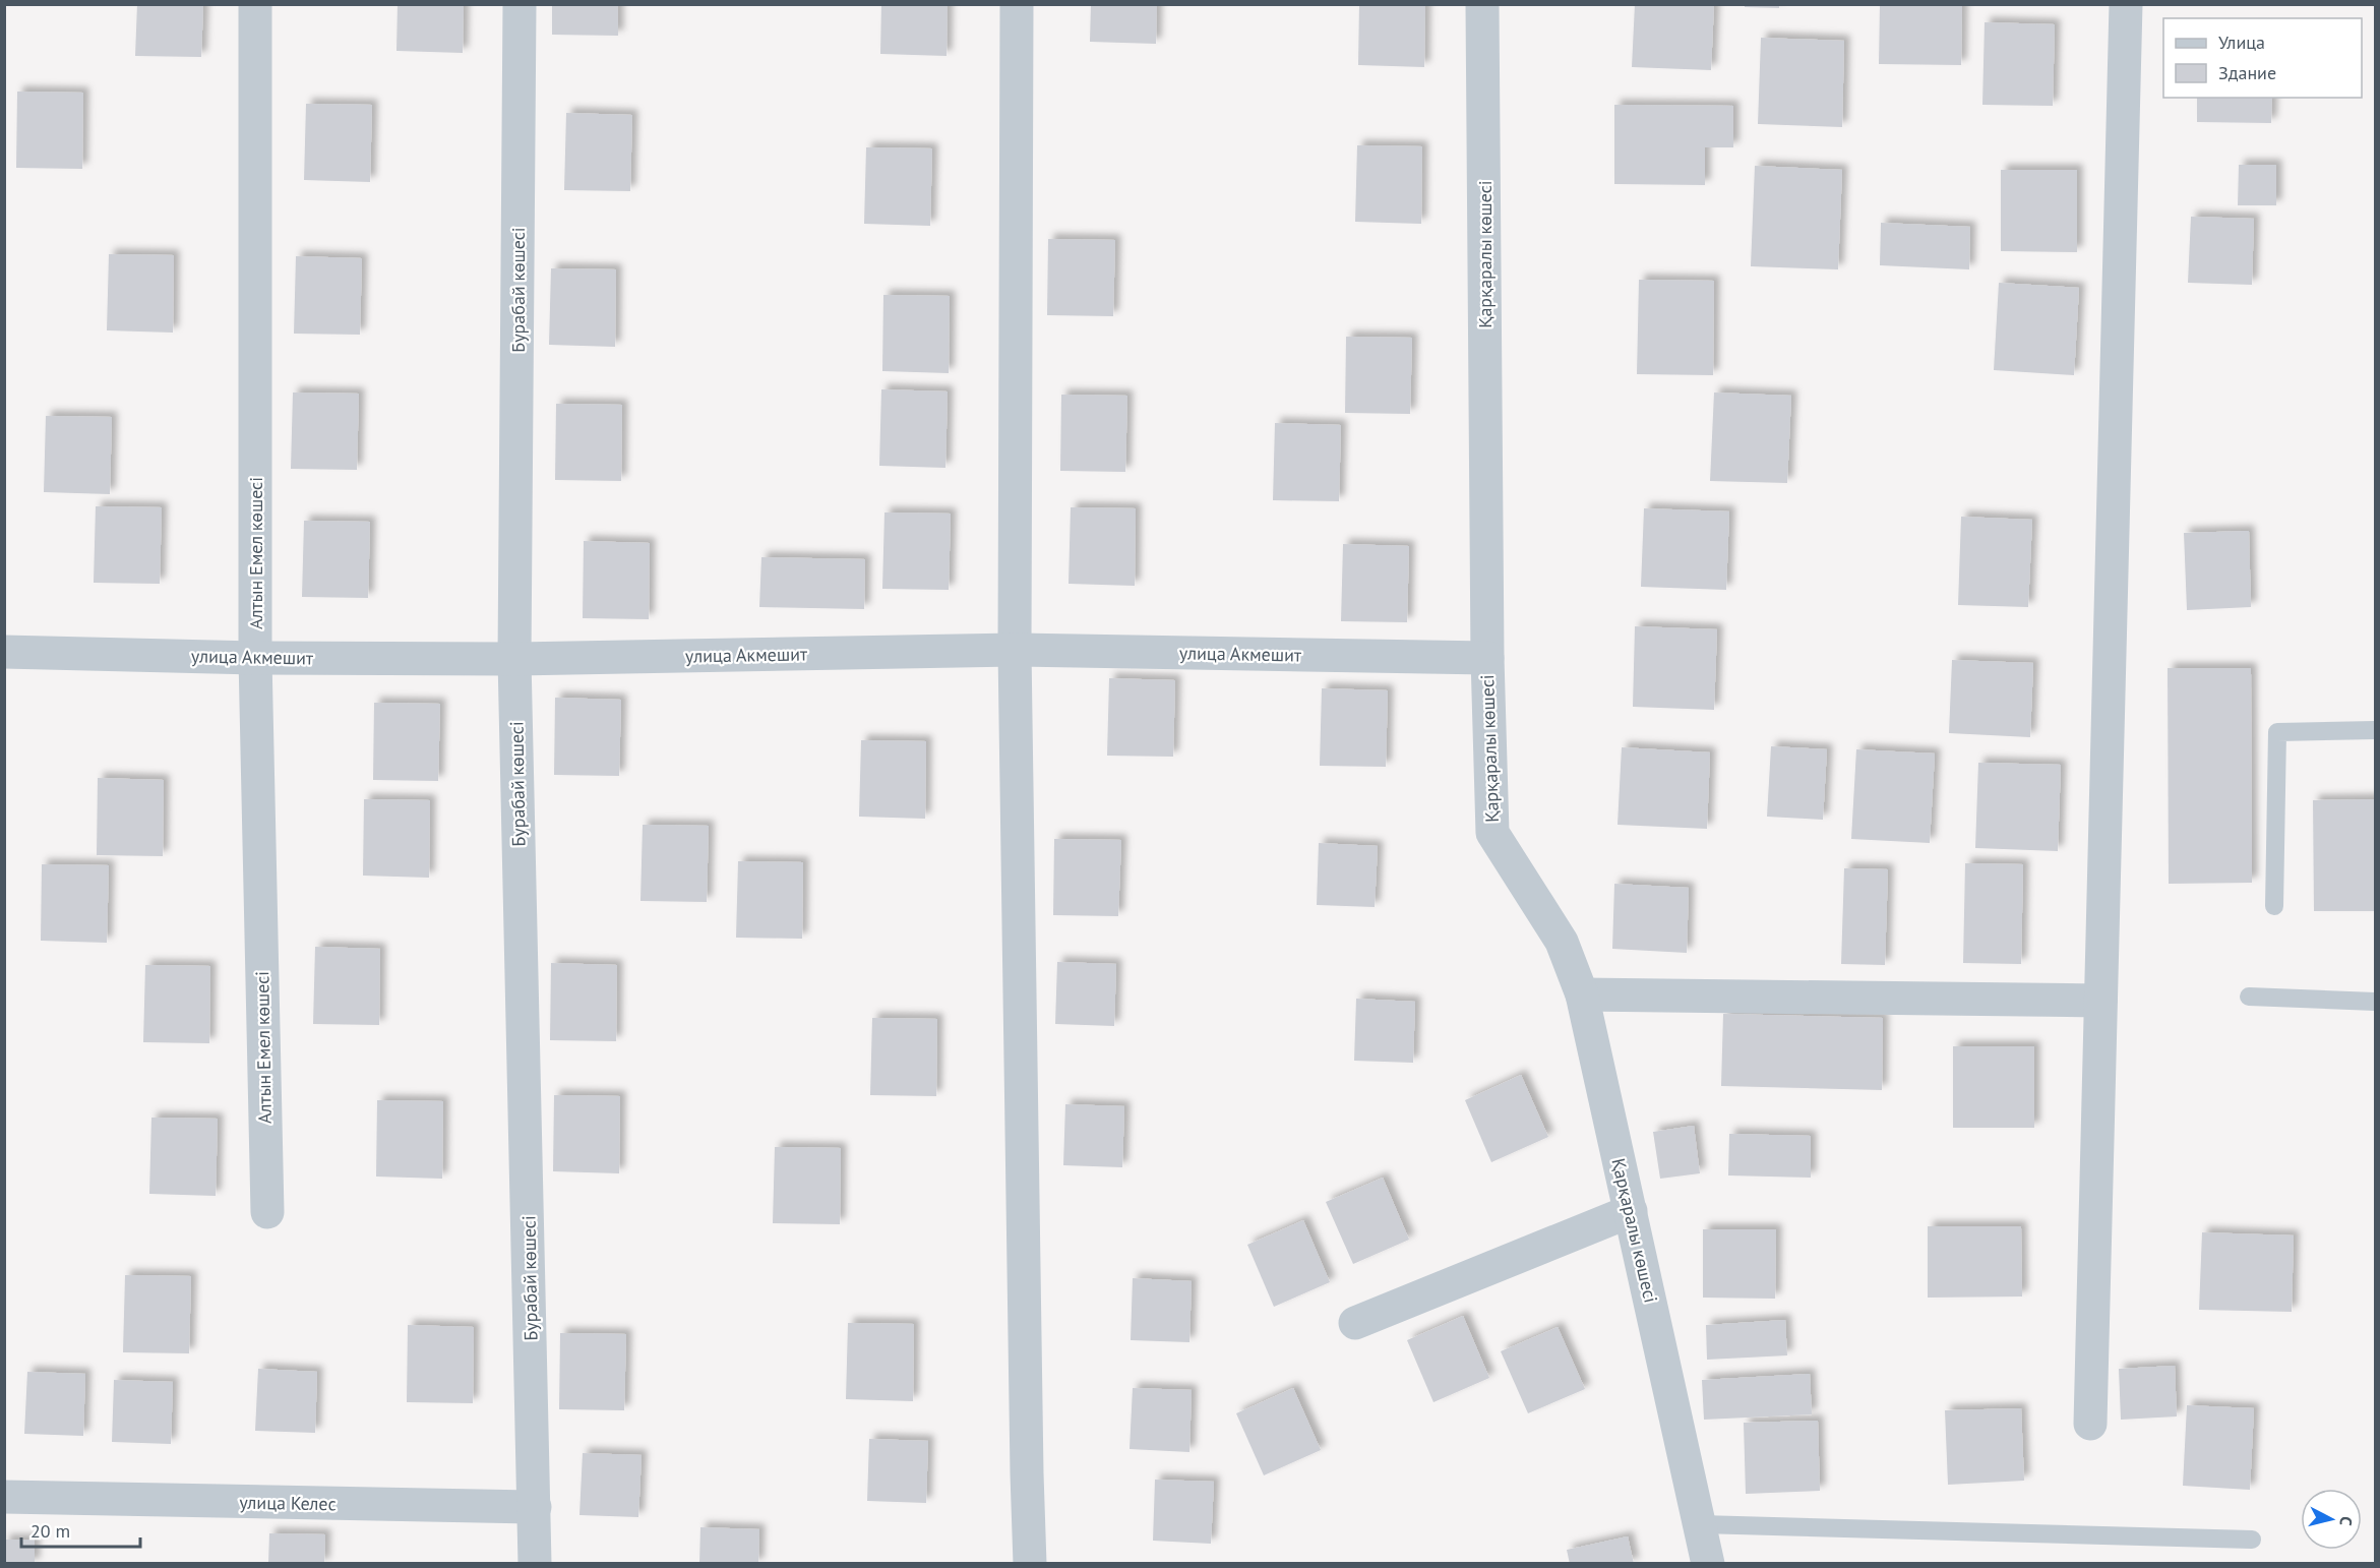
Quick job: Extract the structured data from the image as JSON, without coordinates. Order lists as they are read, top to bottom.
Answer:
{
  "streets": {
    "street": [
      "Қарқаралы көшесі",
      "Бурабай көшесі",
      "Алтын Емел көшесі",
      "улица Акмешит",
      "улица Келеc"
    ]
  },
  "crossings": [
    ["Қарқаралы көшесі", "улица Акмешит"],
    ["Бурабай көшесі", "улица Акмешит"],
    ["Бурабай көшесі", "улица Келеc"],
    ["Алтын Емел көшесі", "улица Акмешит"]
  ],
  "legend": ["Улица", "Здание"],
  "scale_bar": "20 m",
  "north": "right"
}
